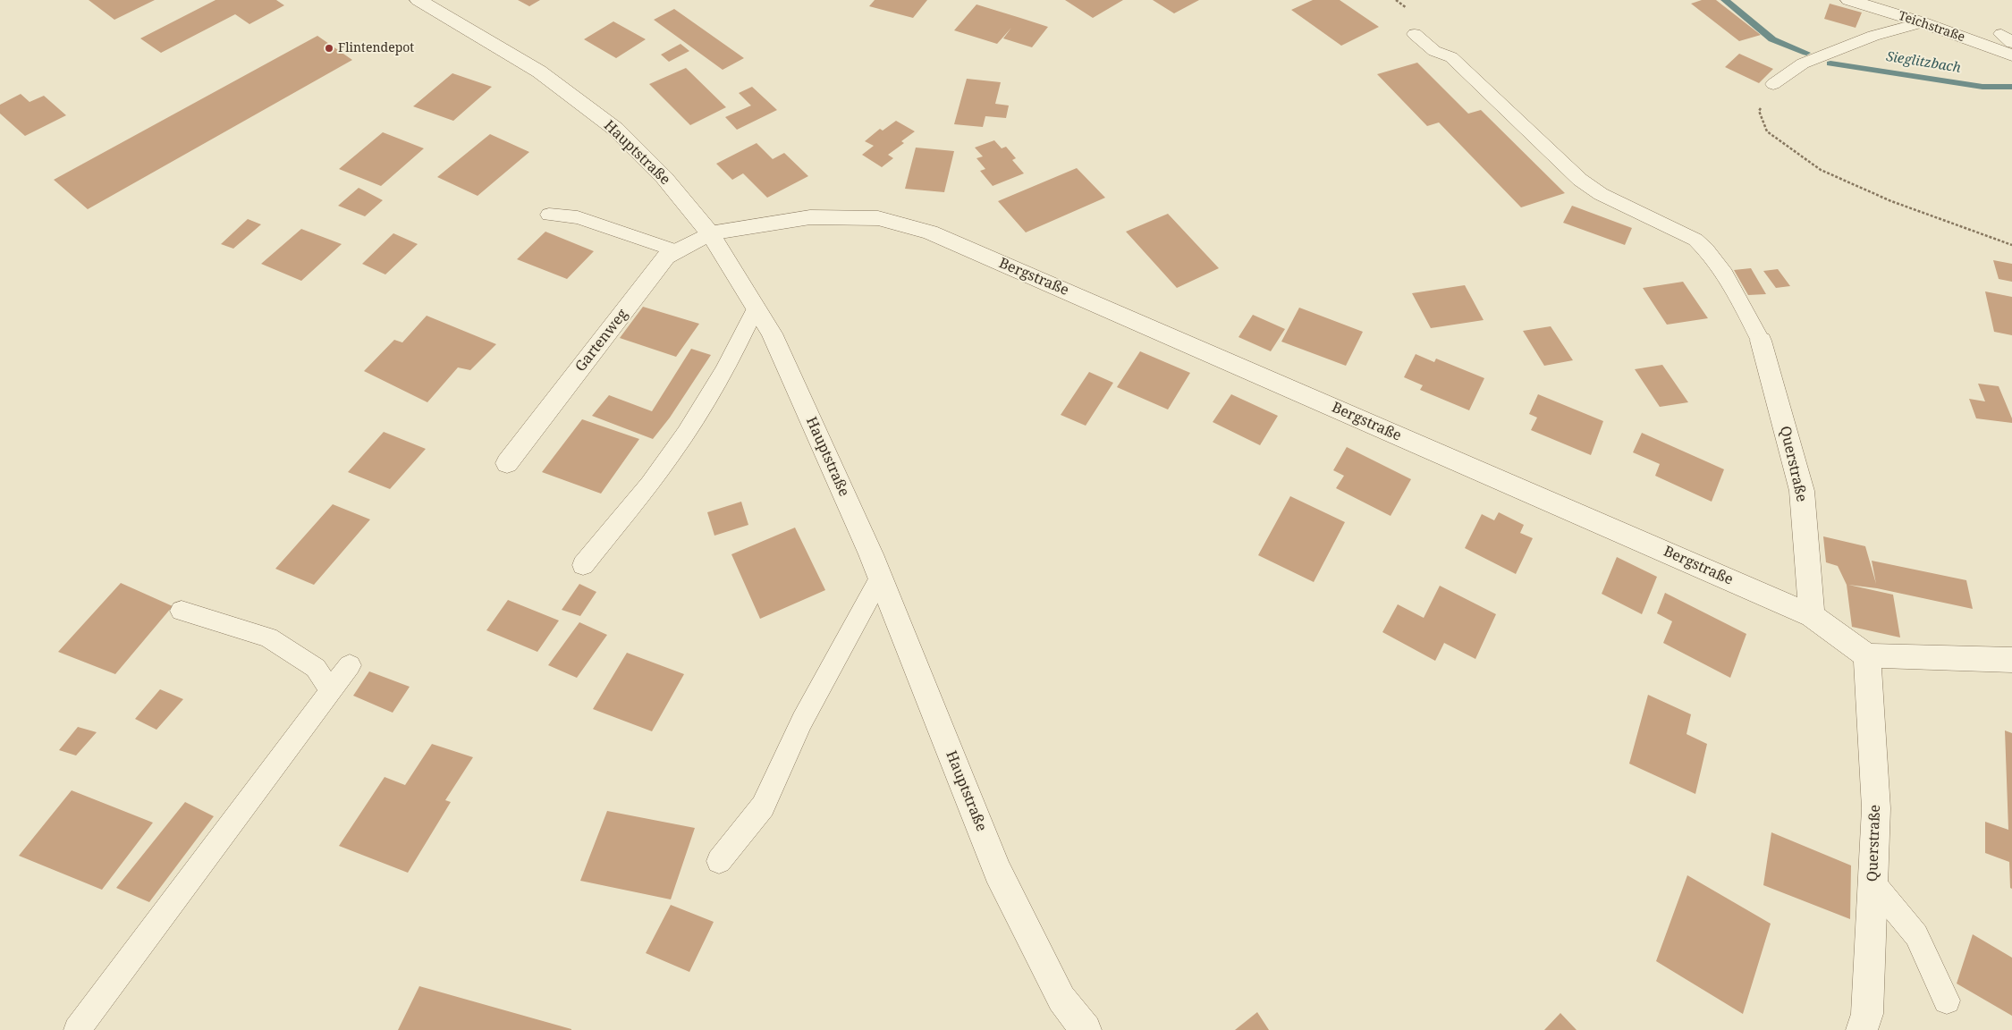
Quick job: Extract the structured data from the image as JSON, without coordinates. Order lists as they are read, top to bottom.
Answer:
{
  "streets": {
    "street": [
      "Teichstraße",
      "Hauptstraße",
      "Bergstraße",
      "Gartenweg",
      "Querstraße"
    ]
  },
  "crossings": [
    ["Hauptstraße", "Bergstraße"],
    ["Hauptstraße", "Gartenweg"],
    ["Bergstraße", "Gartenweg"],
    ["Bergstraße", "Querstraße"]
  ],
  "water": ["Sieglitzbach"],
  "places": ["Flintendepot"]
}
